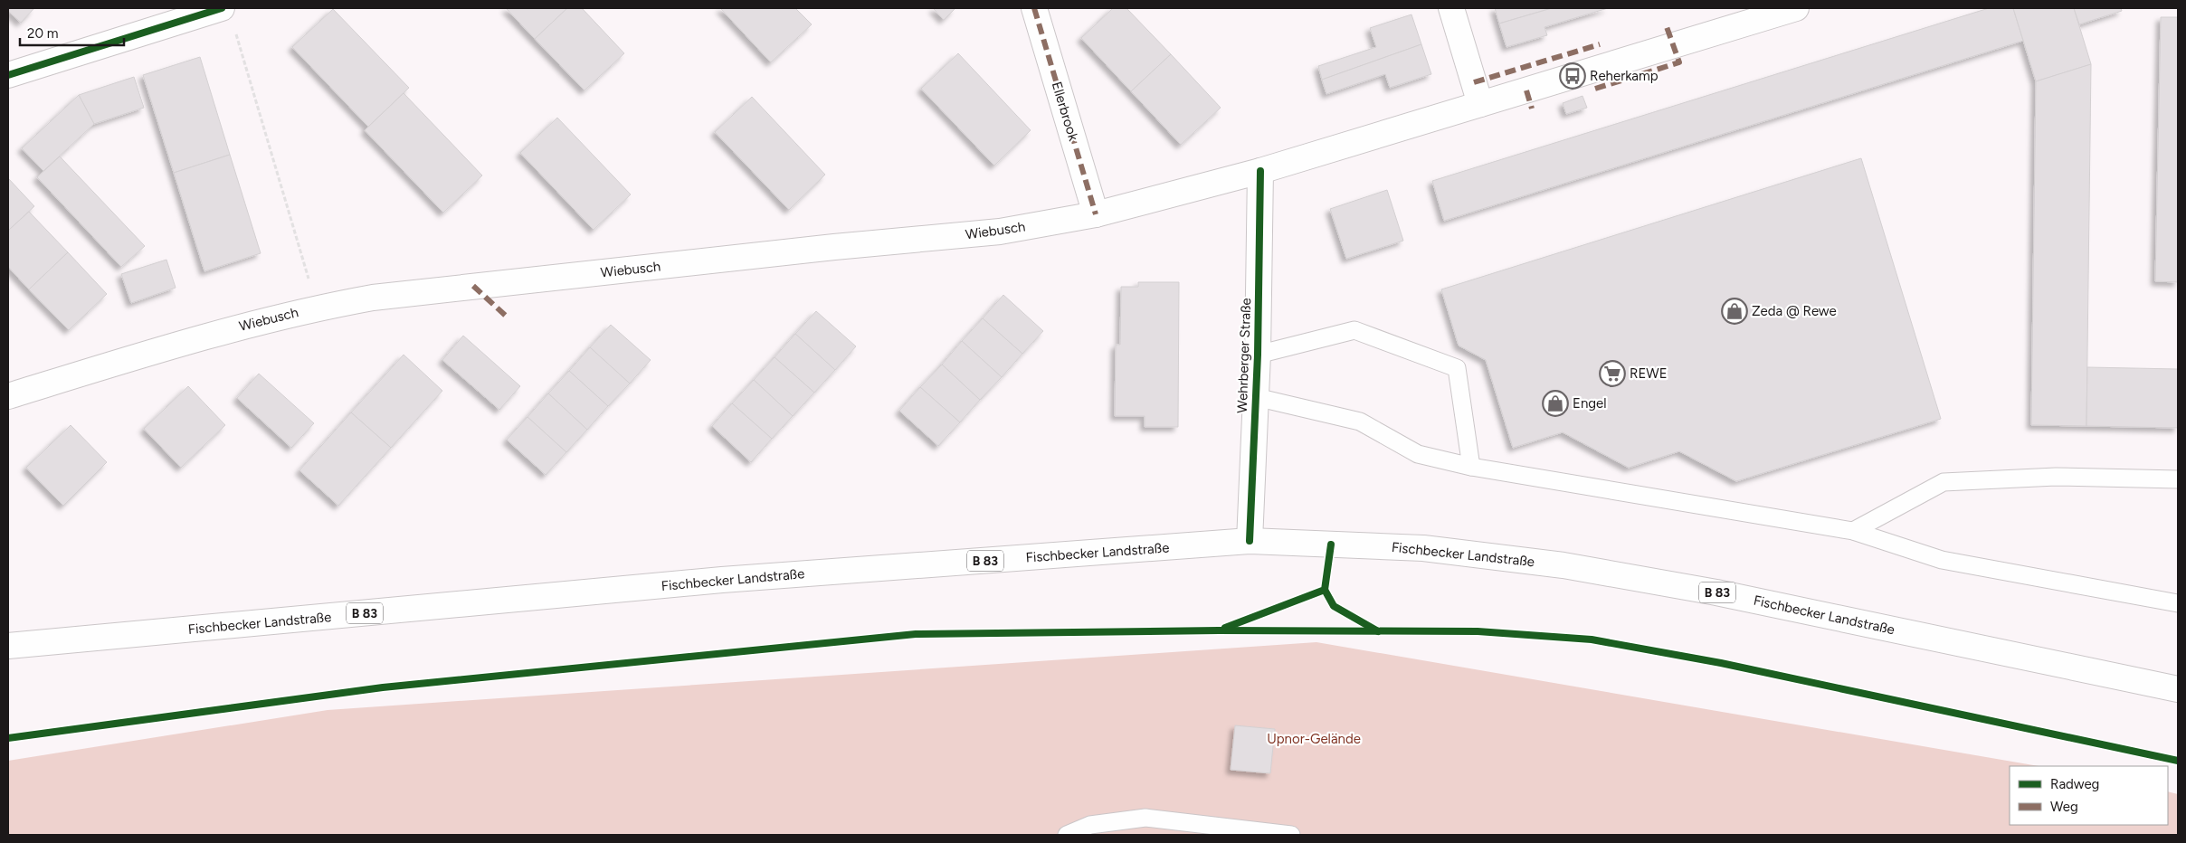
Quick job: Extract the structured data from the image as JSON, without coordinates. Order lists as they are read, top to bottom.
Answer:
{
  "streets": {
    "street": [
      "Ellerbrook",
      "Wiebusch",
      "Wehrberger Straße",
      "Fischbecker Landstraße",
      "B 83"
    ]
  },
  "crossings": [
    ["Ellerbrook", "Wiebusch"],
    ["Wiebusch", "Wehrberger Straße"],
    ["Wehrberger Straße", "Fischbecker Landstraße"]
  ],
  "parks": ["Upnor-Gelände"],
  "places": {
    "bus stop": ["Reherkamp"],
    "shop": ["Zeda @ Rewe", "Engel"],
    "supermarket": ["REWE"]
  },
  "legend": ["Radweg", "Weg"],
  "scale_bar": "20 m"
}
